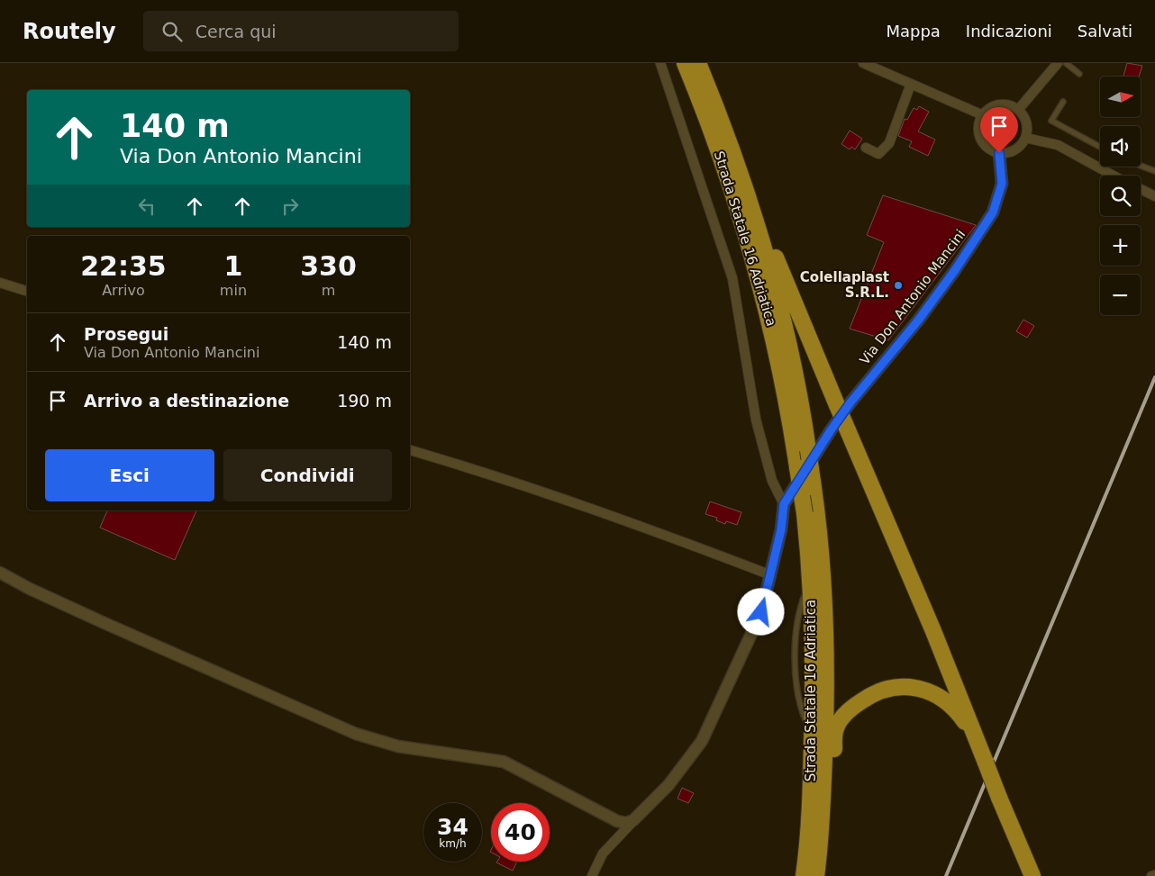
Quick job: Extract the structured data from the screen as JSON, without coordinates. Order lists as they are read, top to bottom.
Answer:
{
  "streets": {
    "highway": ["Strada Statale 16 Adriatica"],
    "street": ["Via Don Antonio Mancini"]
  },
  "places": ["Colellaplast S.R.L."],
  "north": "right",
  "page": {
    "header": "Routely",
    "search": "Cerca qui",
    "nav": ["Mappa", "Indicazioni", "Salvati"],
    "map_buttons": ["+", "−"],
    "turn": ["140 m", "Via Don Antonio Mancini"],
    "eta": [
      "22:35",
      "Arrivo",
      "1",
      "min",
      "330",
      "m"
    ],
    "list": [
      {
        "name": "Prosegui",
        "note": "Via Don Antonio Mancini",
        "value": "140 m"
      },
      {
        "name": "Arrivo a destinazione",
        "value": "190 m"
      }
    ],
    "buttons": ["Esci", "Condividi"],
    "speed": "34 km/h",
    "limit": "40"
  }
}
